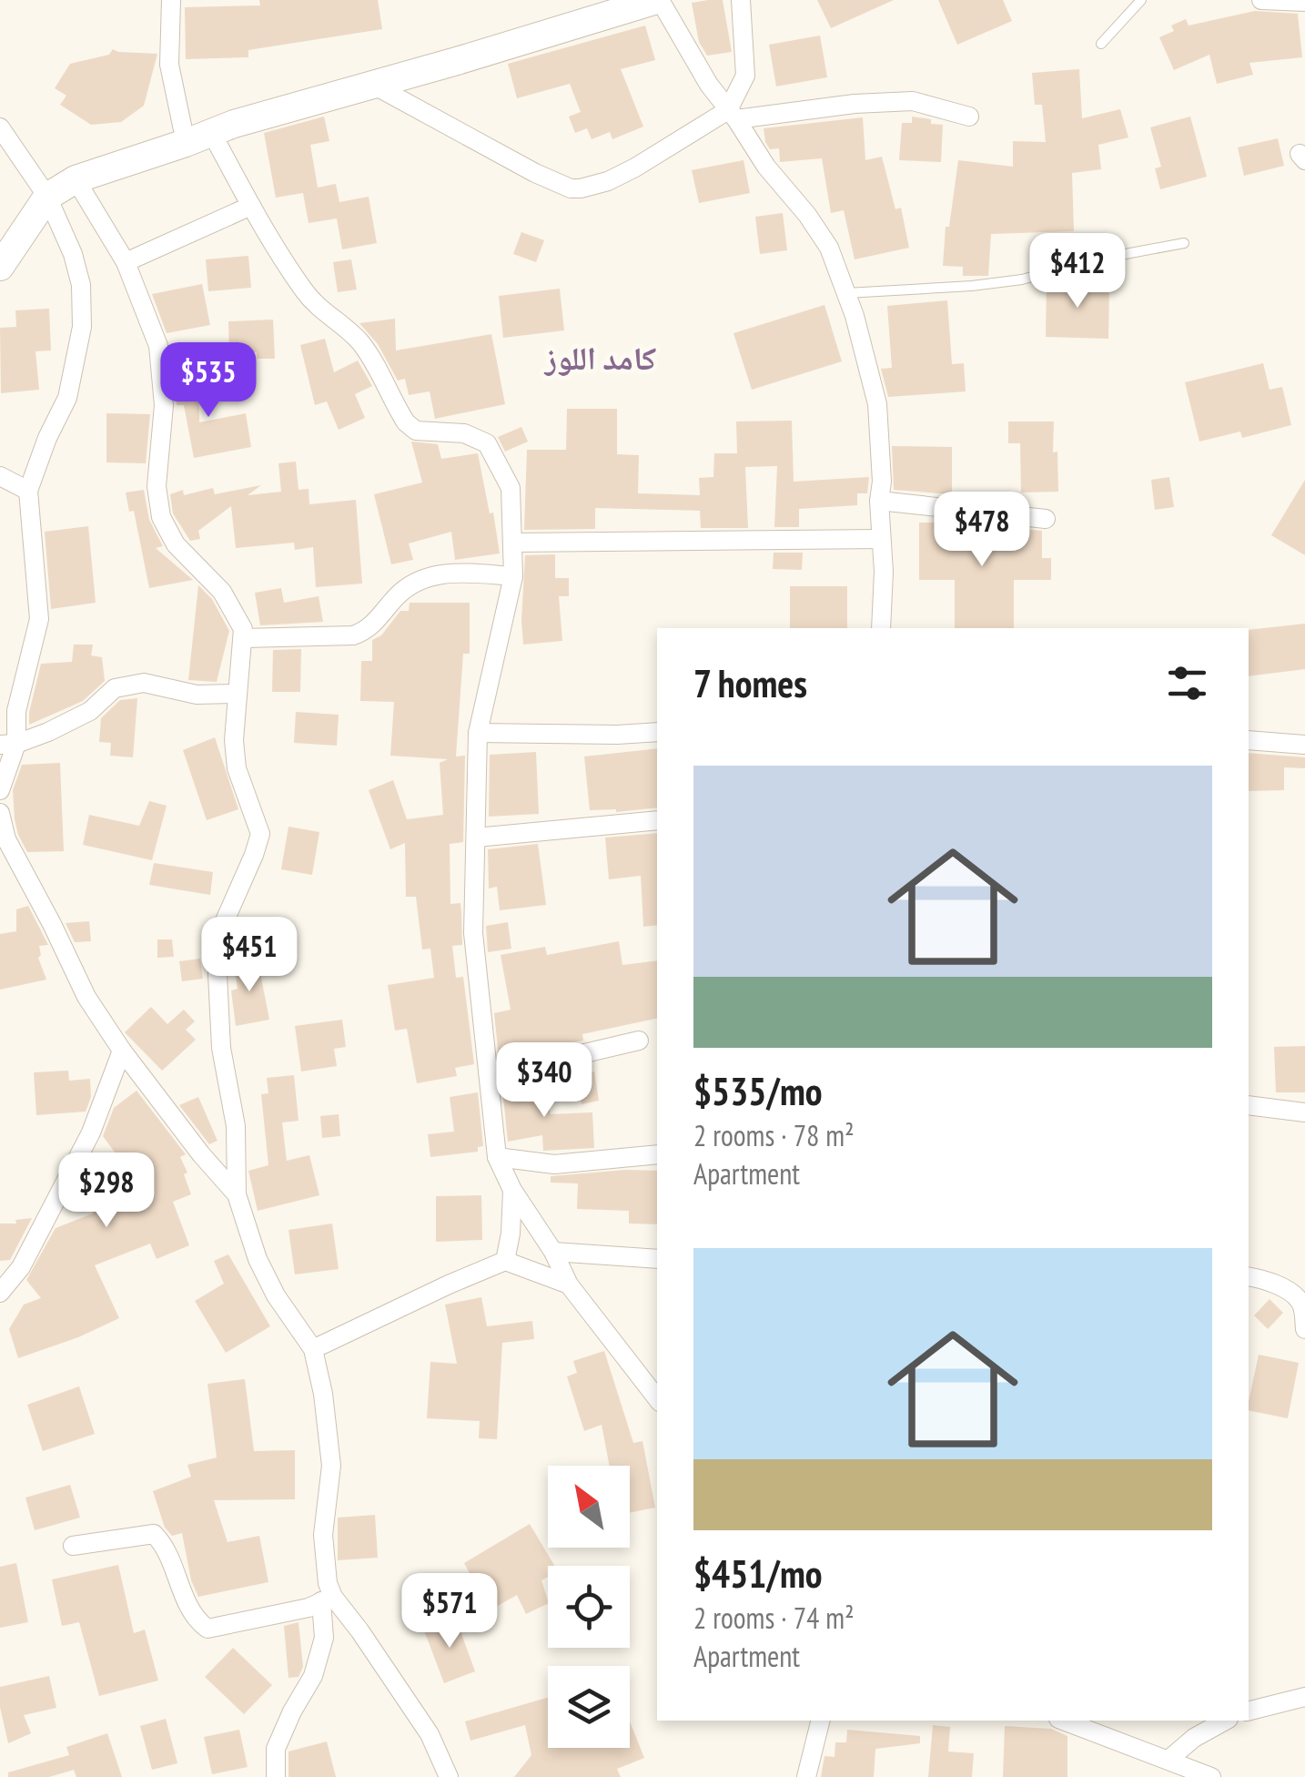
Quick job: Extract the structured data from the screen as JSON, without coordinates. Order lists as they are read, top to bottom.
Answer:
{
  "districts": ["كامد اللوز"],
  "north": "top left",
  "page": {
    "price": [
      "$412",
      "$535",
      "$478",
      "$451",
      "$340",
      "$298",
      "$571"
    ],
    "heading": "7 homes",
    "list": [
      {
        "name": "$535/mo",
        "note": "2 rooms · 78 m² · Apartment"
      },
      {
        "name": "$451/mo",
        "note": "2 rooms · 74 m² · Apartment"
      }
    ]
  }
}
